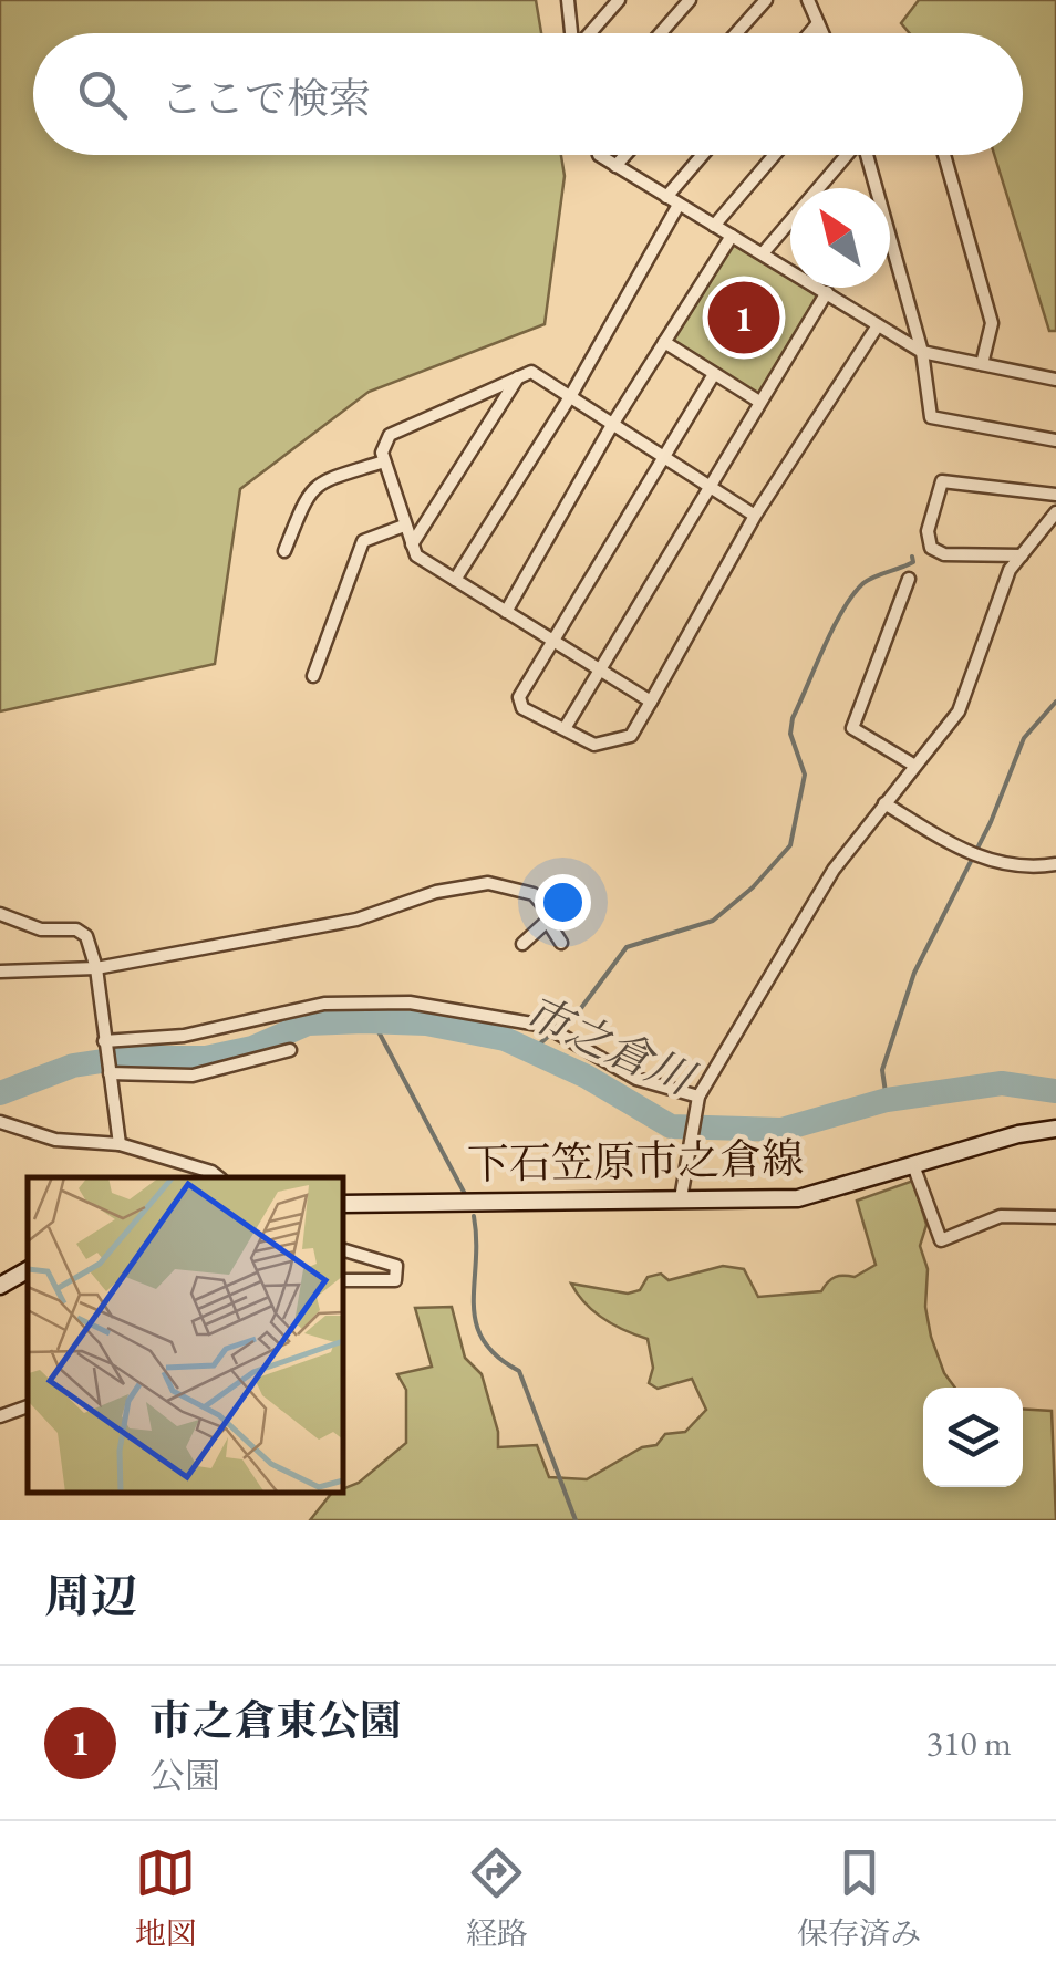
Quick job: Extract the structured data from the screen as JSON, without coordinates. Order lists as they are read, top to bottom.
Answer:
{
  "streets": {
    "main road": ["下石笠原市之倉線"]
  },
  "water": ["市之倉川"],
  "north": "top left",
  "page": {
    "search": "ここで検索",
    "pins": "1",
    "heading": "周辺",
    "list": [
      {
        "mark": "1",
        "name": "市之倉東公園",
        "note": "公園",
        "value": "310 m"
      }
    ],
    "nav": ["地図", "経路", "保存済み"]
  }
}
